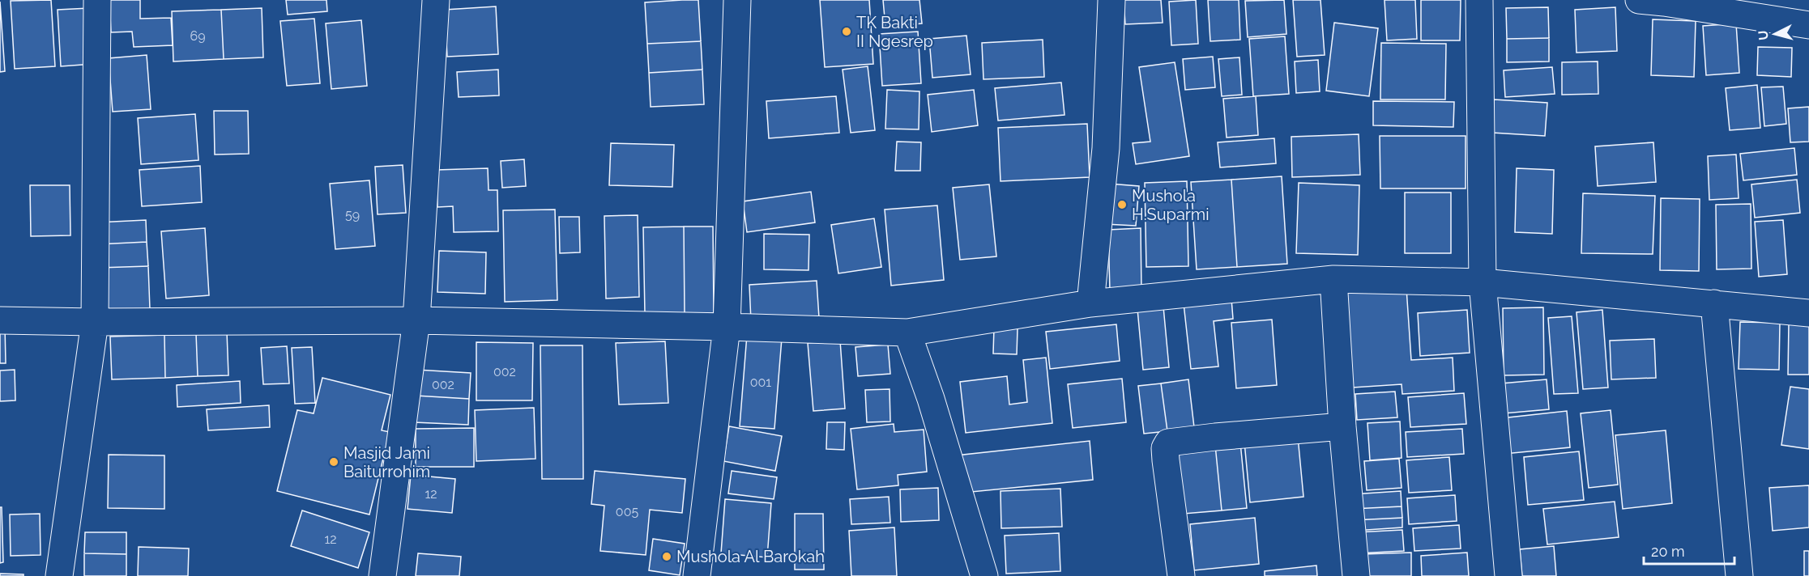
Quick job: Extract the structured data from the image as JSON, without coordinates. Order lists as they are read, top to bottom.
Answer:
{
  "places": [
    "TK Bakti II Ngesrep",
    "Mushola H.Suparmi",
    "Masjid Jami Baiturrohim",
    "Mushola Al Barokah"
  ],
  "house_numbers": [
    "69",
    "59",
    "002",
    "001",
    "002",
    "12",
    "005",
    "12"
  ],
  "scale_bar": "20 m",
  "north": "left"
}
